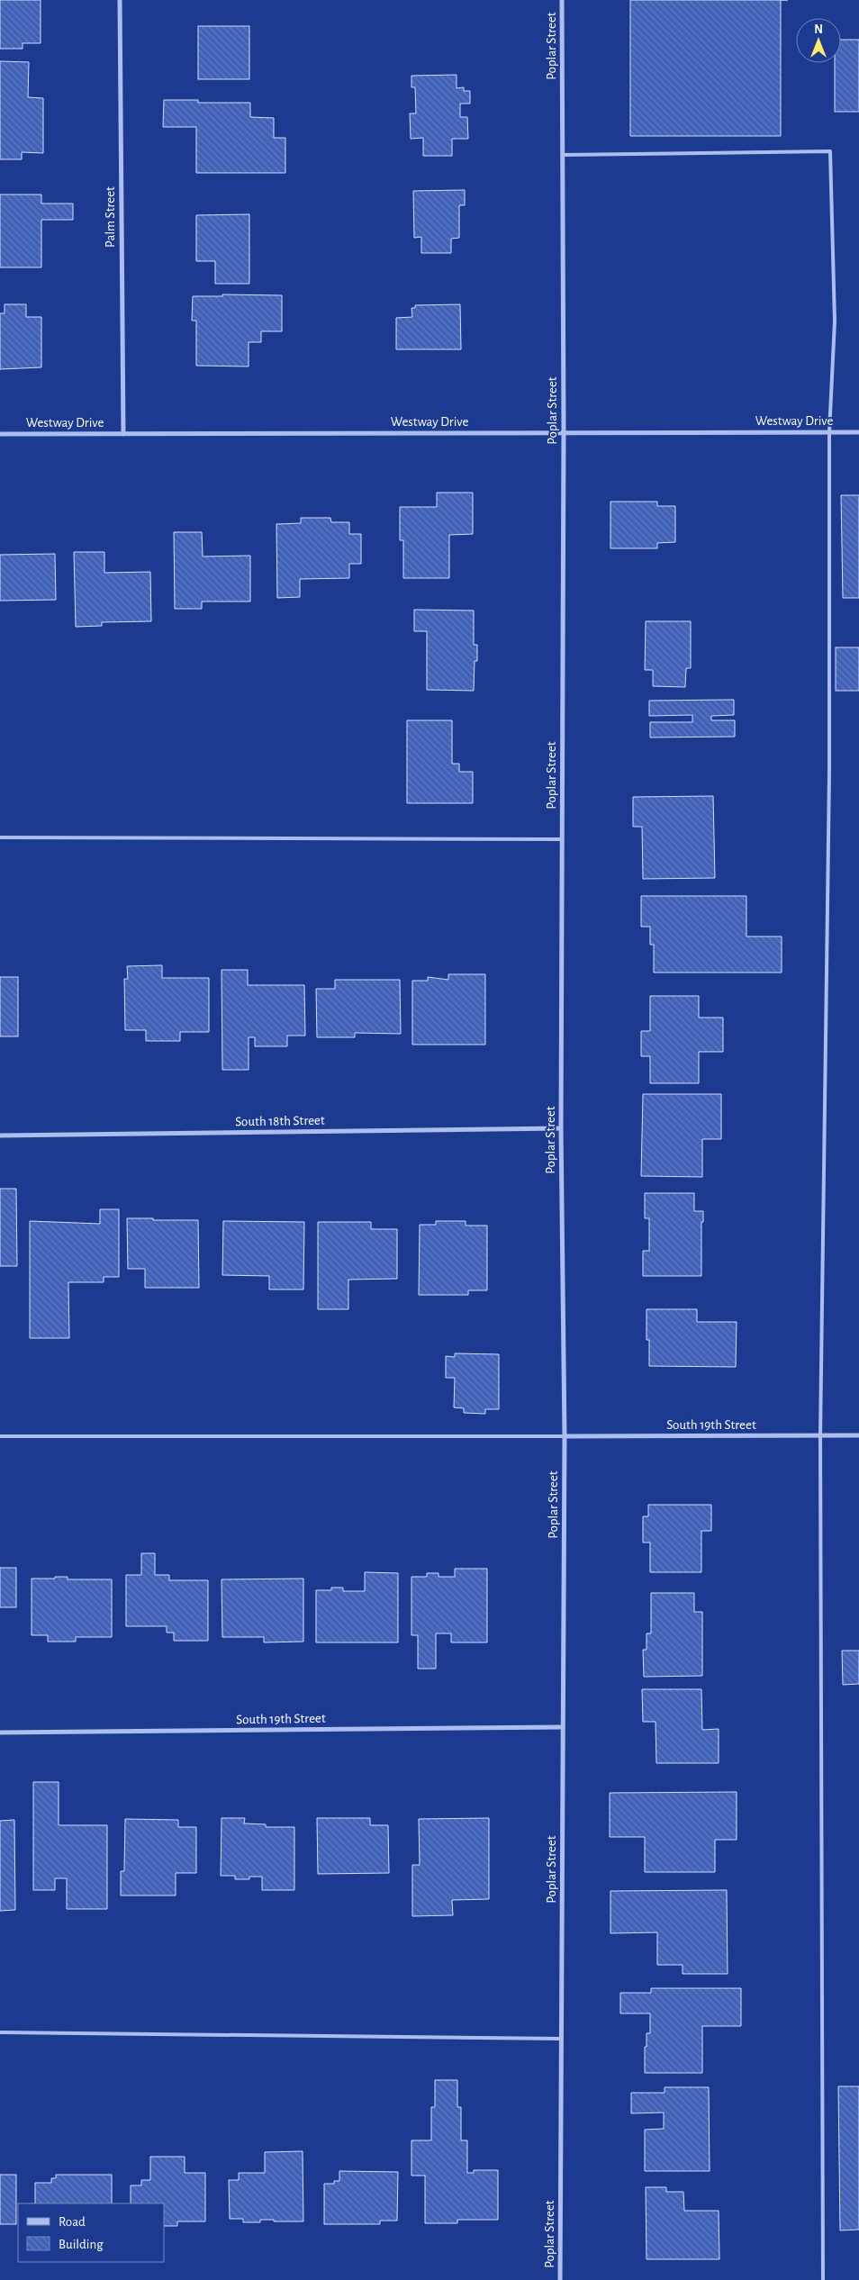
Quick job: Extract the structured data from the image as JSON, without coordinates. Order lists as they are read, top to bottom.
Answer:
{
  "streets": {
    "street": [
      "Poplar Street",
      "Palm Street",
      "Westway Drive",
      "South 18th Street",
      "South 19th Street"
    ]
  },
  "crossings": [
    ["Poplar Street", "Westway Drive"],
    ["Poplar Street", "South 18th Street"],
    ["Poplar Street", "South 19th Street"],
    ["Palm Street", "Westway Drive"]
  ],
  "legend": ["Road", "Building"],
  "north": "top"
}
